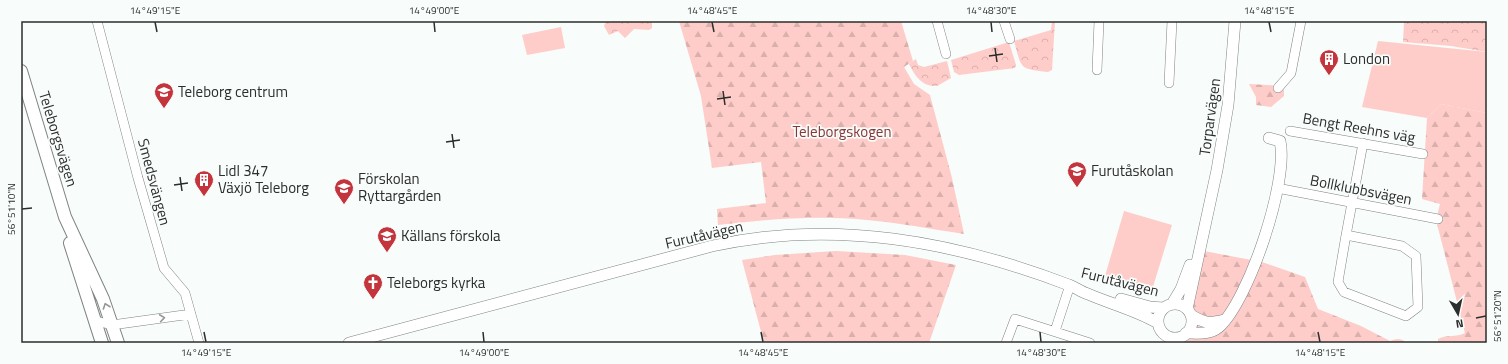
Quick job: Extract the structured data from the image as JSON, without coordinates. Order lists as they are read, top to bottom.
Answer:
{
  "streets": {
    "main road": ["Teleborgsvägen"],
    "street": [
      "Torparvägen",
      "Bengt Reehns väg",
      "Smedsvängen",
      "Bollklubbsvägen",
      "Furutåvägen"
    ]
  },
  "crossings": [
    ["Torparvägen", "Furutåvägen"]
  ],
  "parks": ["Teleborgskogen"],
  "places": {
    "building": ["London", "Lidl 347 Växjö Teleborg"],
    "school or university": [
      "Teleborg centrum",
      "Furutåskolan",
      "Förskolan Ryttargården",
      "Källans förskola"
    ],
    "church": ["Teleborgs kyrka"]
  },
  "north": "bottom",
  "coordinates": [
    "14°49'15\"E",
    "14°49'00\"E",
    "14°48'45\"E",
    "14°48'30\"E",
    "14°48'15\"E",
    "56°51'10\"N",
    "56°51'20\"N"
  ]
}
